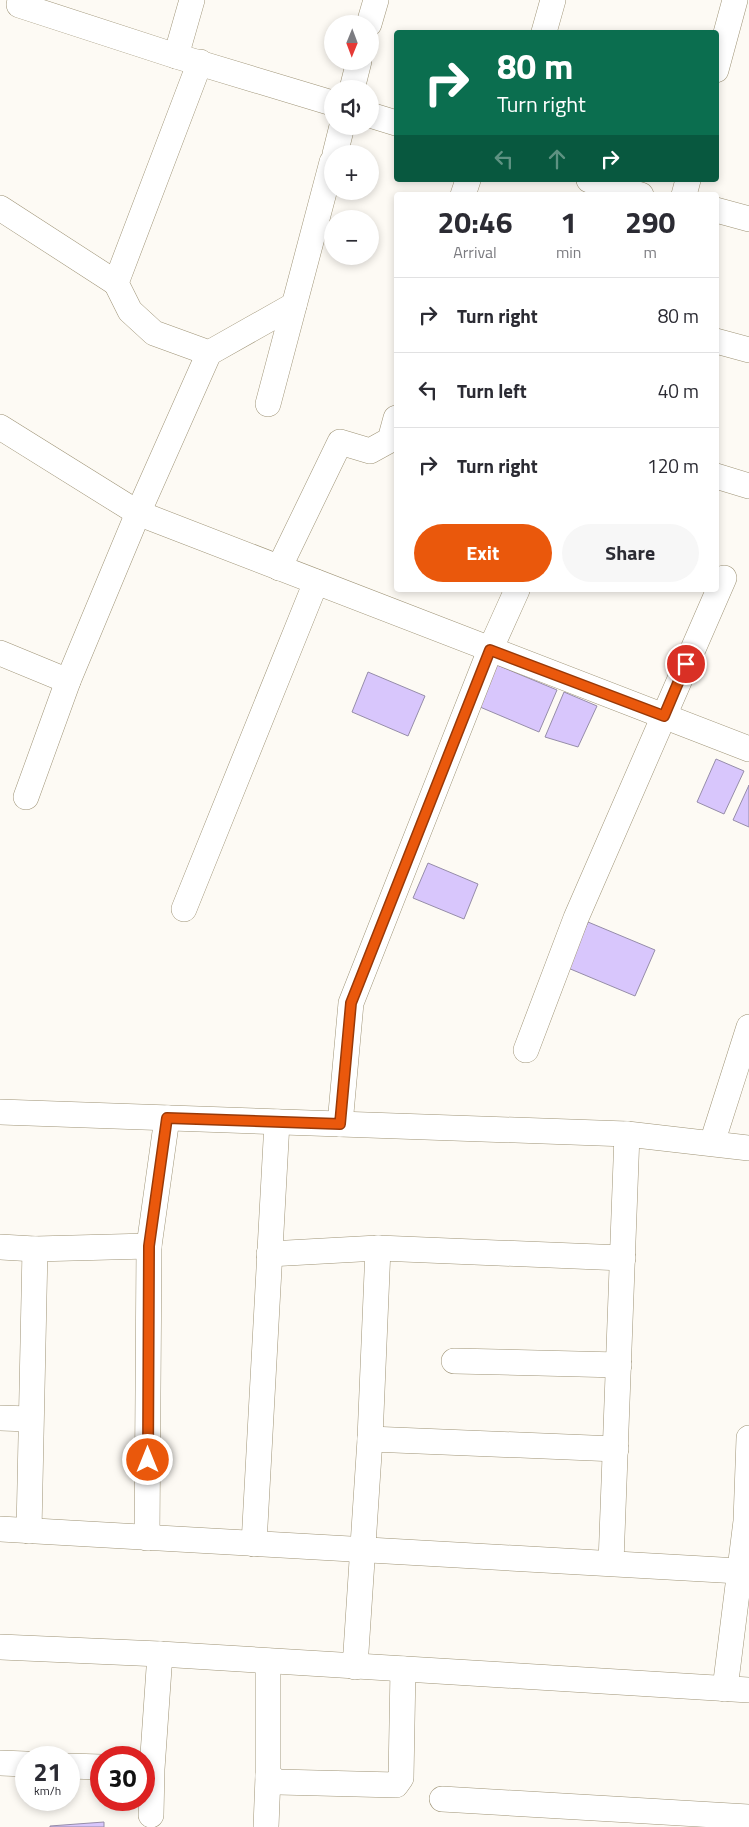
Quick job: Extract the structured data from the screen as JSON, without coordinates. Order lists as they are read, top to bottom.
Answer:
{
  "north": "bottom",
  "page": {
    "map_buttons": ["+", "−"],
    "turn": ["80 m", "Turn right"],
    "eta": [
      "20:46",
      "Arrival",
      "1",
      "min",
      "290",
      "m"
    ],
    "list": [
      {
        "name": "Turn right",
        "value": "80 m"
      },
      {
        "name": "Turn left",
        "value": "40 m"
      },
      {
        "name": "Turn right",
        "value": "120 m"
      }
    ],
    "buttons": ["Exit", "Share"],
    "speed": "21 km/h",
    "limit": "30"
  }
}
